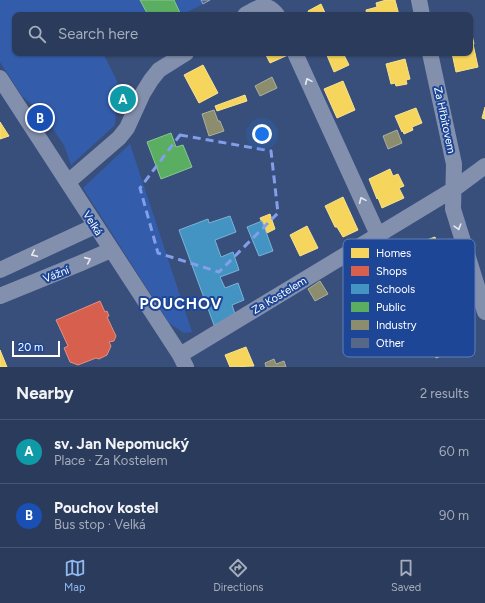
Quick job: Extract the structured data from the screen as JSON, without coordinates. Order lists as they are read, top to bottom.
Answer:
{
  "streets": {
    "street": [
      "Za Hřbitovem",
      "Velká",
      "Vážní",
      "Za Kostelem"
    ]
  },
  "crossings": [
    ["Za Hřbitovem", "Za Kostelem"],
    ["Velká", "Vážní"],
    ["Velká", "Za Kostelem"]
  ],
  "districts": ["POUCHOV"],
  "legend": [
    "Homes",
    "Shops",
    "Schools",
    "Public",
    "Industry",
    "Other"
  ],
  "scale_bar": "20 m",
  "page": {
    "search": "Search here",
    "pins": ["A", "B"],
    "scale": "20 m",
    "heading": ["Nearby", "2 results"],
    "list": [
      {
        "mark": "A",
        "name": "sv. Jan Nepomucký",
        "note": "Place · Za Kostelem",
        "value": "60 m"
      },
      {
        "mark": "B",
        "name": "Pouchov kostel",
        "note": "Bus stop · Velká",
        "value": "90 m"
      }
    ],
    "nav": ["Map", "Directions", "Saved"]
  }
}
